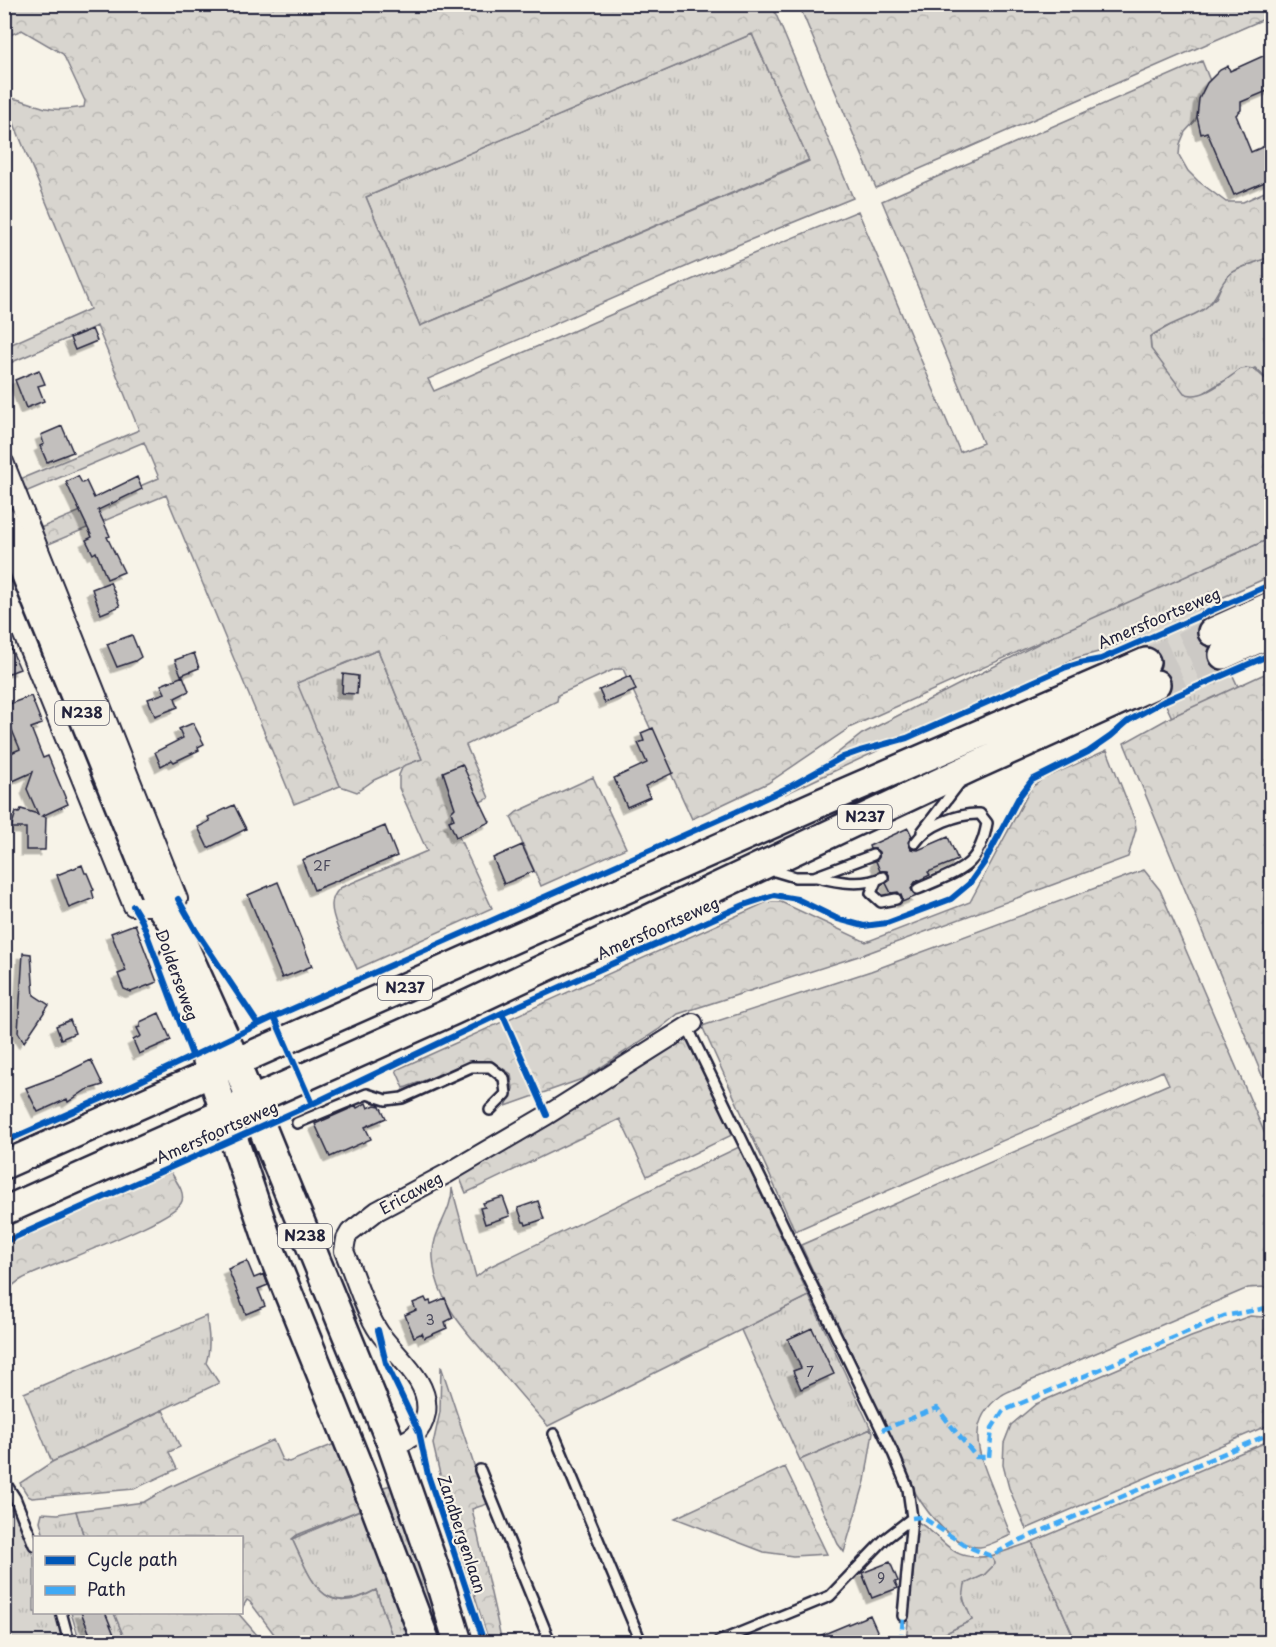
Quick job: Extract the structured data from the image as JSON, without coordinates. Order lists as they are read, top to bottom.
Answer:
{
  "streets": {
    "main road": [
      "Amersfoortseweg",
      "N238",
      "N237",
      "Dolderseweg"
    ],
    "street": ["Ericaweg"],
    "cycle path": ["Zandbergenlaan"]
  },
  "crossings": [
    ["Amersfoortseweg", "N238"],
    ["Amersfoortseweg", "Dolderseweg"],
    ["N238", "Dolderseweg"],
    ["N238", "Ericaweg"]
  ],
  "house_numbers": [
    "2F",
    "3",
    "7",
    "9"
  ],
  "legend": ["Cycle path", "Path"]
}
